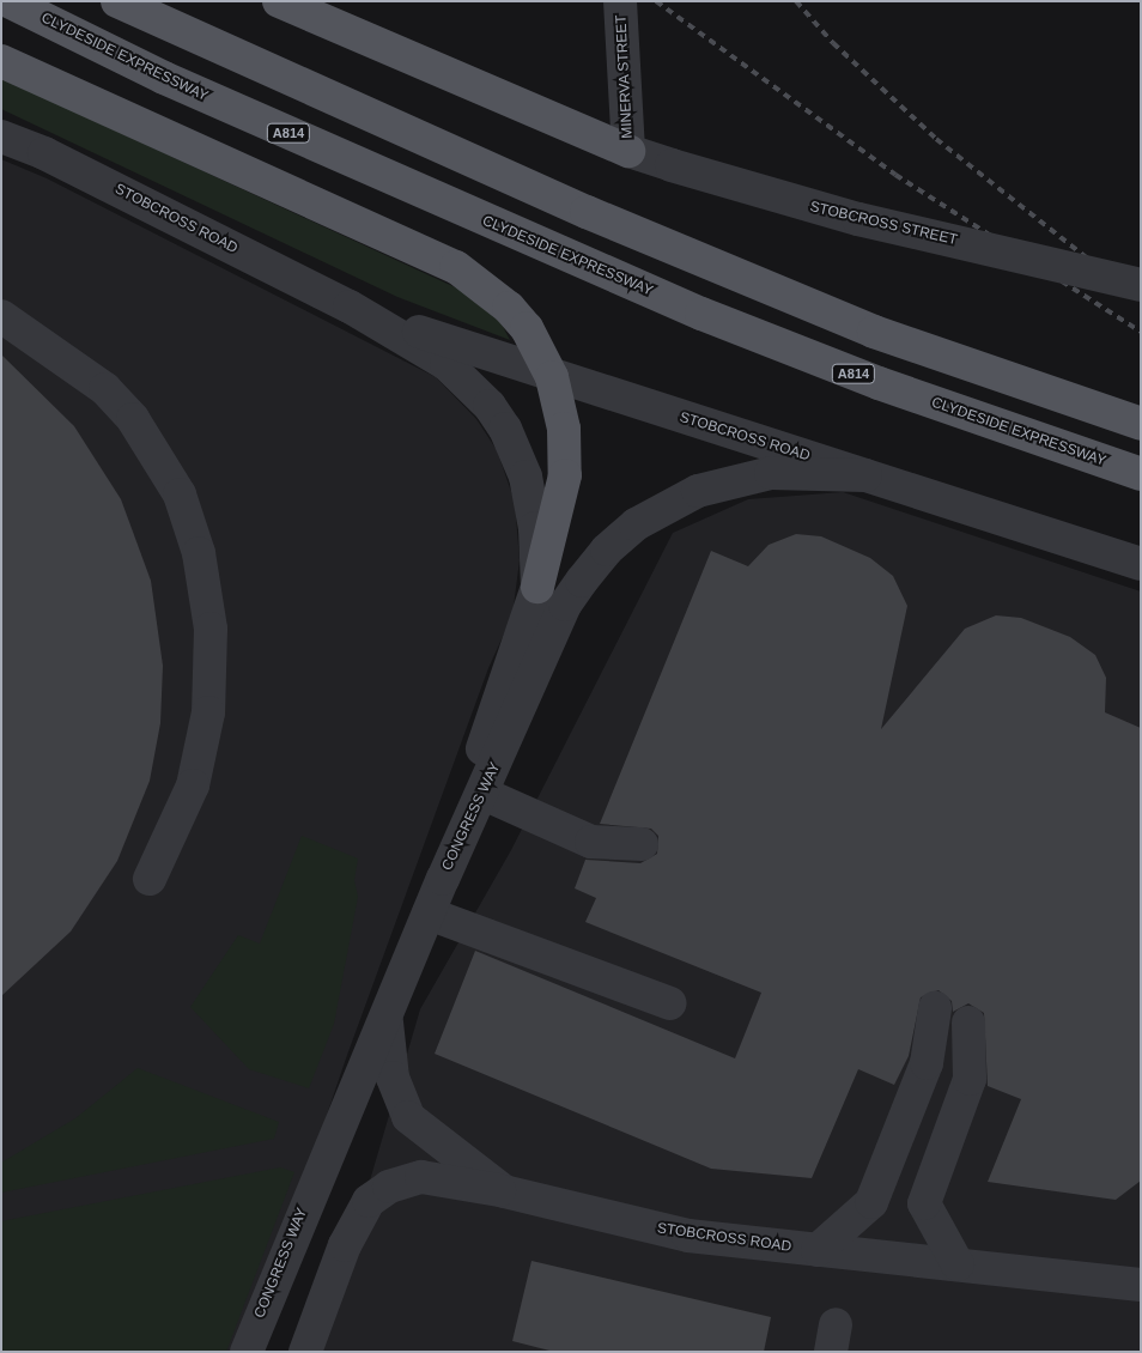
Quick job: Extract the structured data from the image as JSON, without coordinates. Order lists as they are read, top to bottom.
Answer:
{
  "streets": {
    "main road": ["CLYDESIDE EXPRESSWAY", "A814"],
    "street": [
      "MINERVA STREET",
      "STOBCROSS ROAD",
      "STOBCROSS STREET",
      "CONGRESS WAY"
    ]
  },
  "crossings": [
    ["MINERVA STREET", "STOBCROSS STREET"],
    ["STOBCROSS ROAD", "CONGRESS WAY"]
  ]
}
